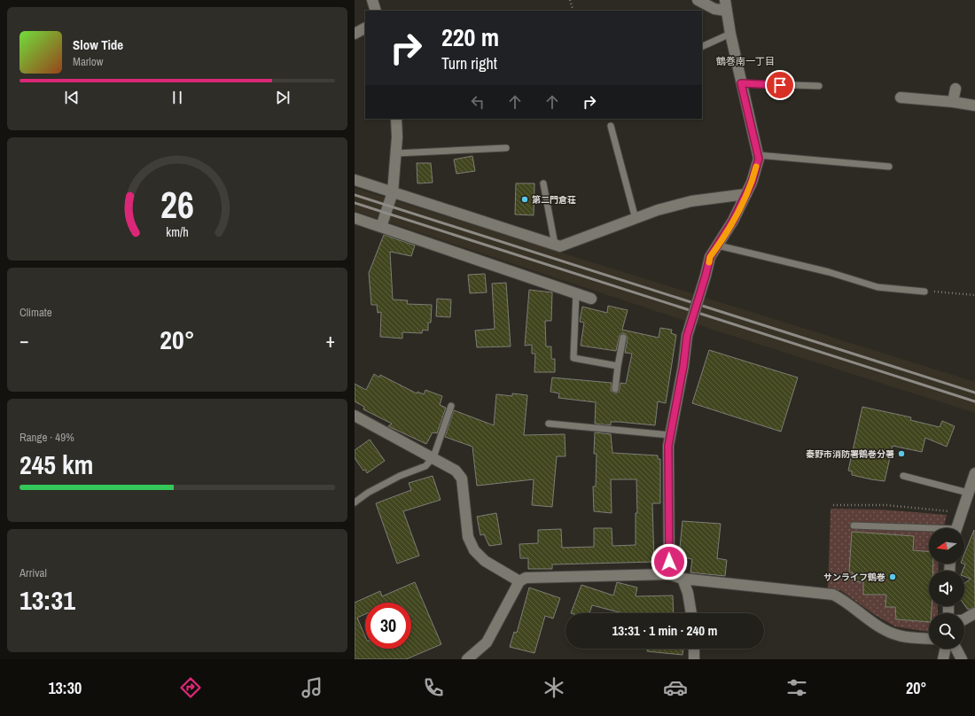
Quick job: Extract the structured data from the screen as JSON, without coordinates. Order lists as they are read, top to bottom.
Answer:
{
  "districts": ["鶴巻南一丁目"],
  "places": ["第二門倉荘", "秦野市消防署鶴巻分署", "サンライフ鶴巻"],
  "north": "left",
  "page": {
    "turn": ["220 m", "Turn right"],
    "song": ["Slow Tide", "Marlow"],
    "tile": [
      "Climate",
      ["Range · 49%", "245 km"],
      ["Arrival", "13:31"]
    ],
    "heat": ["−", "20°", "+"],
    "limit": "30",
    "trip": "13:31 · 1 min · 240 m",
    "tabs": ["13:30", "20°"],
    "gauge": ["26", "km/h"]
  }
}
